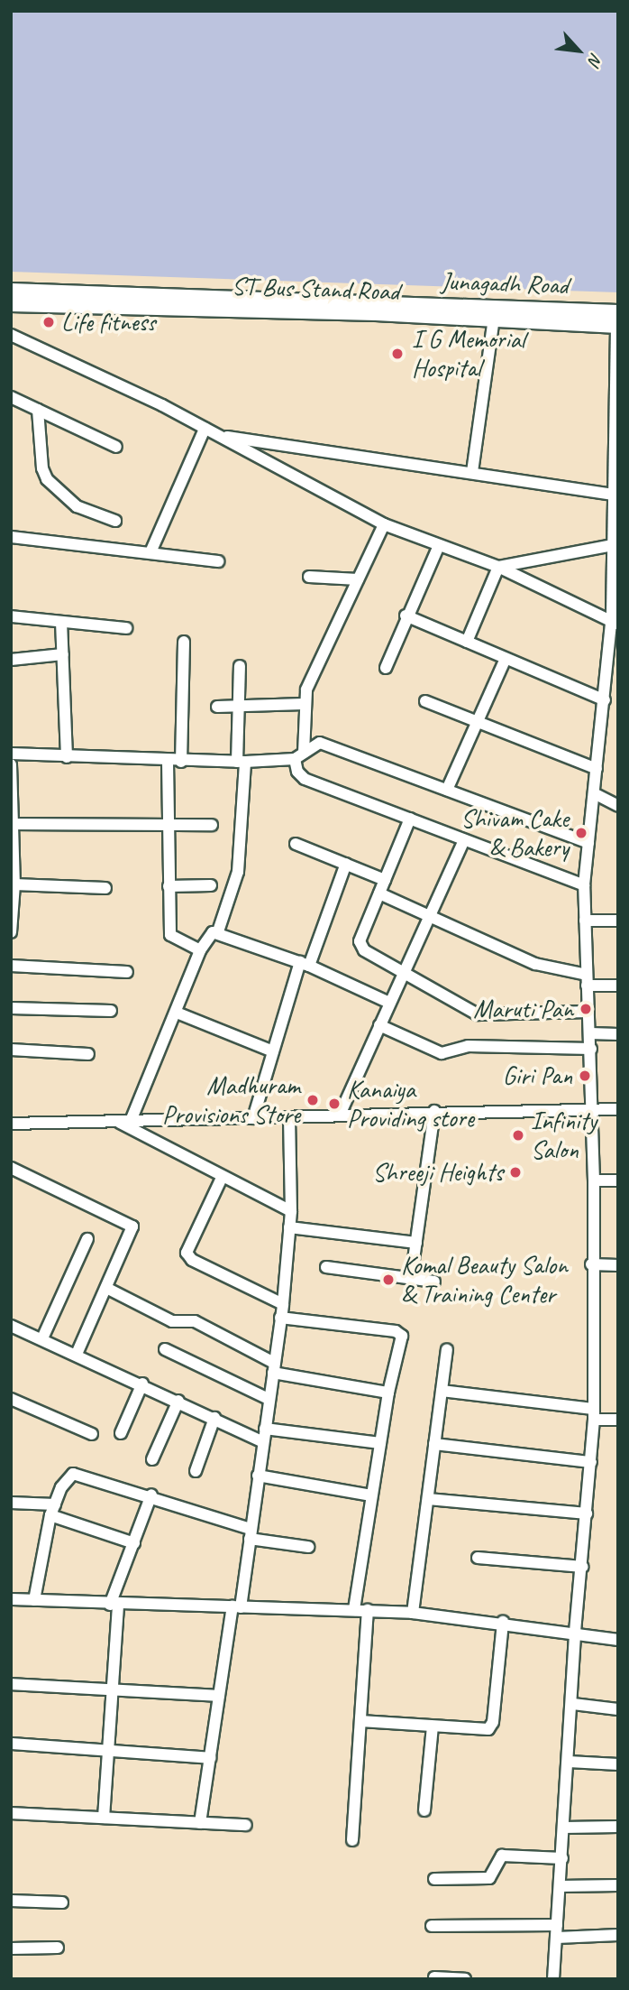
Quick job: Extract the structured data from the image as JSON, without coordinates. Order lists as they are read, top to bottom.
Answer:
{
  "streets": {
    "main road": ["Junagadh Road", "ST Bus Stand Road"]
  },
  "crossings": [
    ["Junagadh Road", "ST Bus Stand Road"]
  ],
  "places": [
    "Life fitness",
    "I G Memorial Hospital",
    "Shivam Cake & Bakery",
    "Maruti Pan",
    "Giri Pan",
    "Madhuram Provisions Store",
    "Kanaiya Providing store",
    "Infinity Salon",
    "Shreeji Heights",
    "Komal Beauty Salon & Training Center"
  ],
  "north": "bottom right"
}
